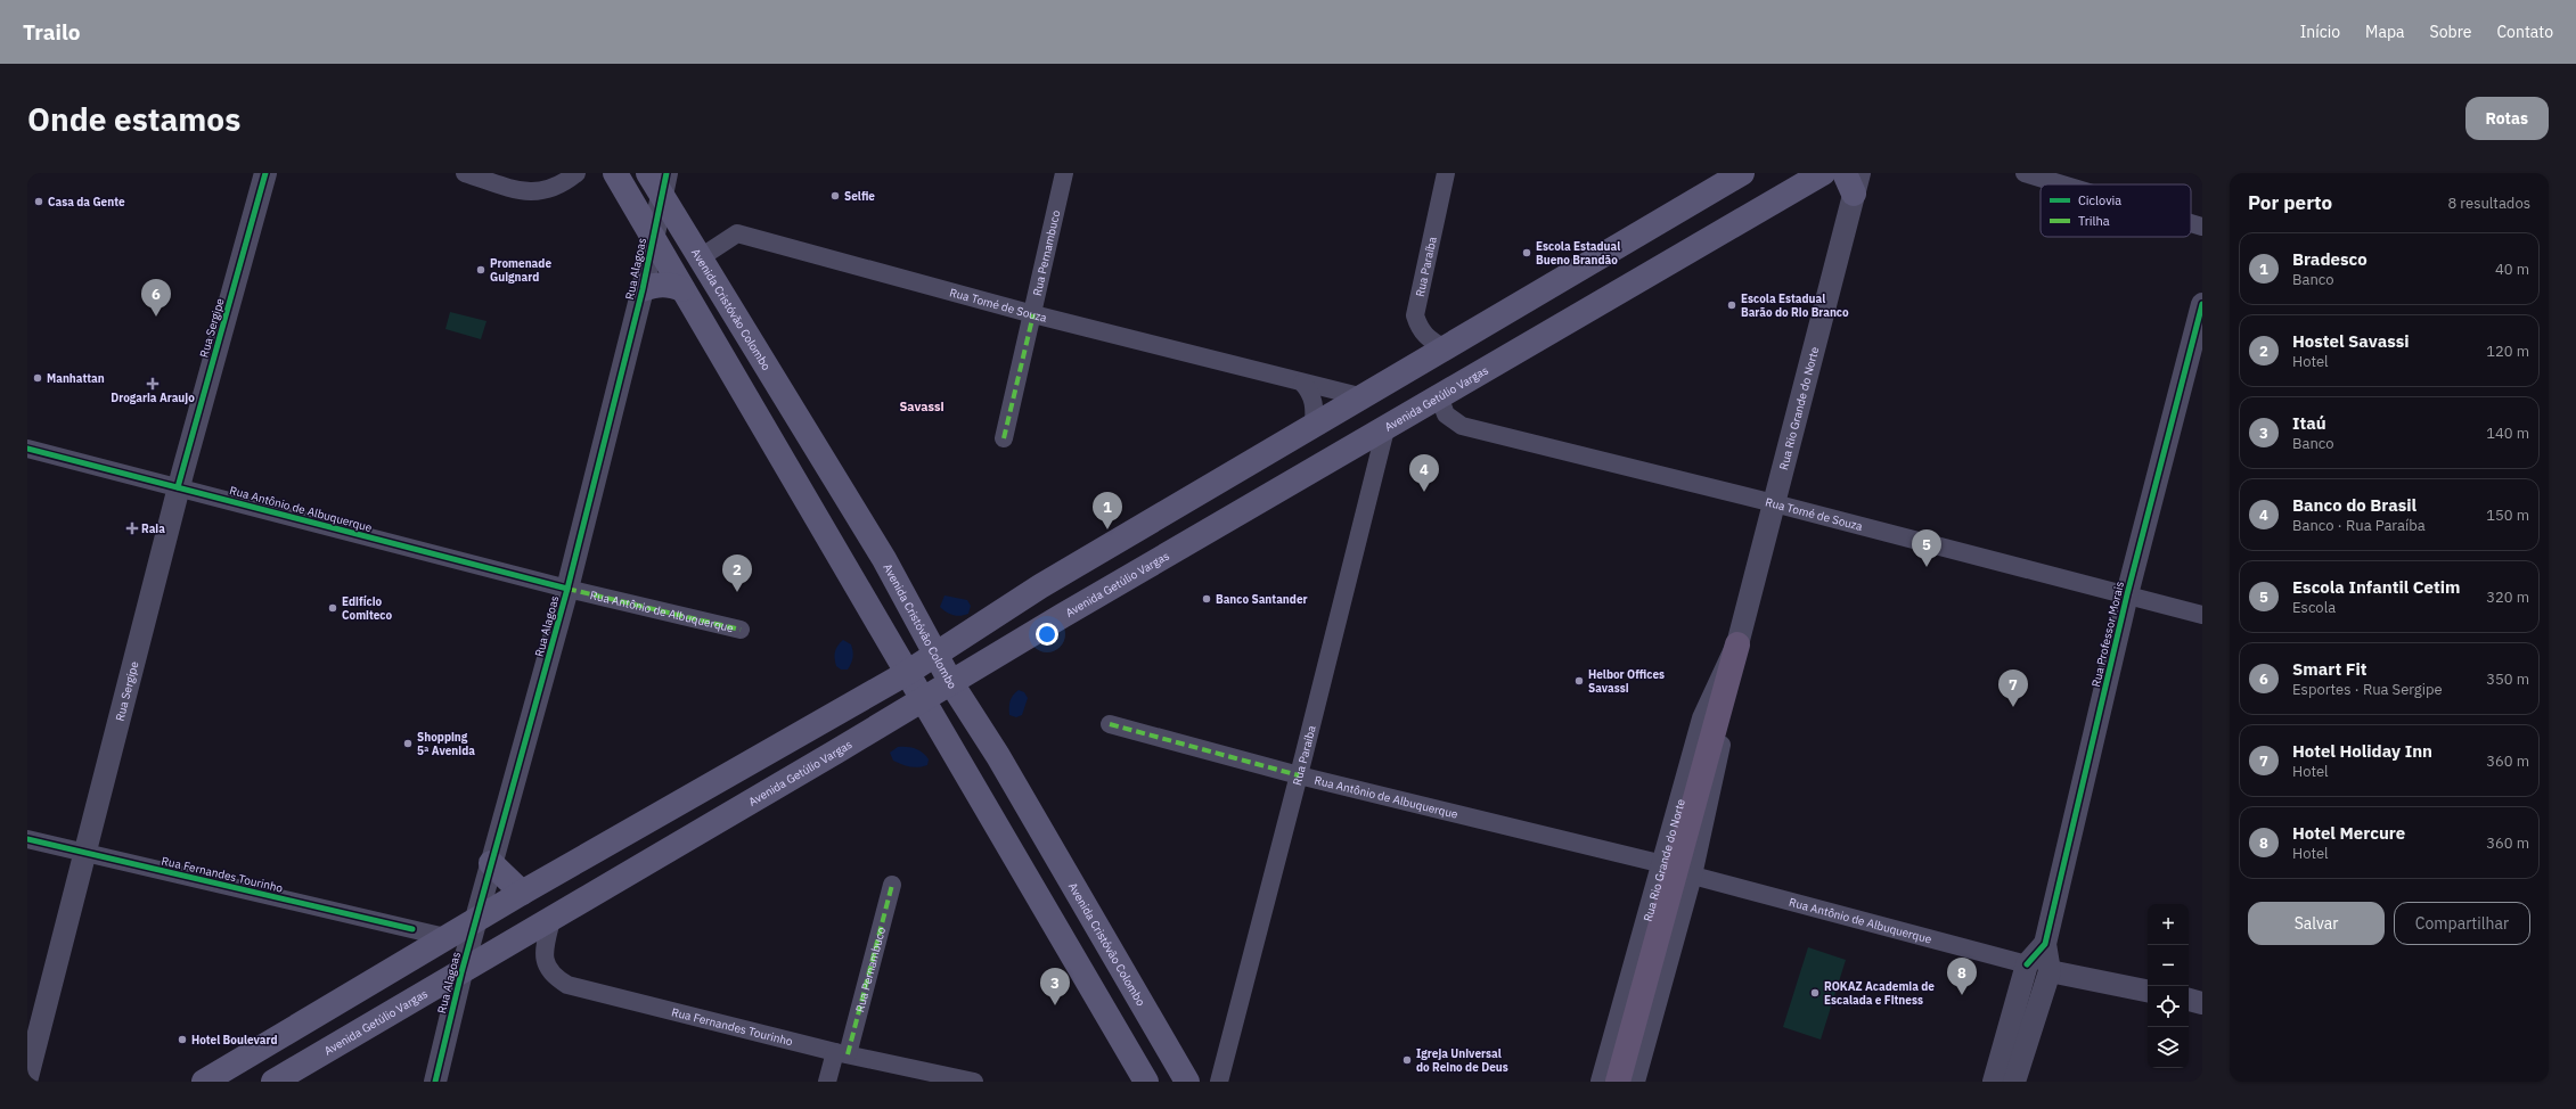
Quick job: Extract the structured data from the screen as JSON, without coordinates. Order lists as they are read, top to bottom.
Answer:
{
  "streets": {
    "main road": ["Avenida Cristóvão Colombo", "Avenida Getúlio Vargas"],
    "street": [
      "Rua Pernambuco",
      "Rua Paraíba",
      "Rua Alagoas",
      "Rua Tomé de Souza",
      "Rua Sergipe",
      "Rua Rio Grande do Norte",
      "Rua Antônio de Albuquerque",
      "Rua Professor Morais",
      "Rua Fernandes Tourinho"
    ]
  },
  "crossings": [
    ["Rua Pernambuco", "Rua Tomé de Souza"],
    ["Rua Pernambuco", "Rua Fernandes Tourinho"],
    ["Rua Paraíba", "Avenida Getúlio Vargas"],
    ["Rua Paraíba", "Rua Antônio de Albuquerque"],
    ["Rua Alagoas", "Avenida Cristóvão Colombo"],
    ["Rua Alagoas", "Avenida Getúlio Vargas"],
    ["Rua Alagoas", "Rua Antônio de Albuquerque"],
    ["Rua Tomé de Souza", "Avenida Cristóvão Colombo"],
    ["Rua Tomé de Souza", "Avenida Getúlio Vargas"],
    ["Rua Tomé de Souza", "Rua Rio Grande do Norte"],
    ["Rua Tomé de Souza", "Rua Professor Morais"],
    ["Avenida Cristóvão Colombo", "Avenida Getúlio Vargas"],
    ["Rua Sergipe", "Rua Antônio de Albuquerque"],
    ["Rua Sergipe", "Rua Fernandes Tourinho"],
    ["Avenida Getúlio Vargas", "Rua Fernandes Tourinho"],
    ["Rua Rio Grande do Norte", "Rua Antônio de Albuquerque"],
    ["Rua Antônio de Albuquerque", "Rua Professor Morais"]
  ],
  "districts": ["Savassi"],
  "places": {
    "other": [
      "Selfie",
      "Casa da Gente",
      "Escola Estadual Bueno Brandão",
      "Promenade Guignard",
      "Escola Estadual Barão do Rio Branco",
      "Manhattan",
      "Banco Santander",
      "Edifício Comiteco",
      "Helbor Offices Savassi",
      "Shopping 5ª Avenida",
      "ROKAZ Academia de Escalada e Fitness",
      "Hotel Boulevard",
      "Igreja Universal do Reino de Deus"
    ],
    "health": ["Drogaria Araujo", "Raia"]
  },
  "legend": ["Ciclovia", "Trilha"],
  "page": {
    "header": "Trailo",
    "nav": [
      "Início",
      "Mapa",
      "Sobre",
      "Contato"
    ],
    "buttons": [
      "Rotas",
      ["Salvar", "Compartilhar"]
    ],
    "title": "Onde estamos",
    "heading": ["Por perto", "8 resultados"],
    "list": [
      {
        "mark": "1",
        "name": "Bradesco",
        "note": "Banco",
        "value": "40 m"
      },
      {
        "mark": "2",
        "name": "Hostel Savassi",
        "note": "Hotel",
        "value": "120 m"
      },
      {
        "mark": "3",
        "name": "Itaú",
        "note": "Banco",
        "value": "140 m"
      },
      {
        "mark": "4",
        "name": "Banco do Brasil",
        "note": "Banco · Rua Paraíba",
        "value": "150 m"
      },
      {
        "mark": "5",
        "name": "Escola Infantil Cetim",
        "note": "Escola",
        "value": "320 m"
      },
      {
        "mark": "6",
        "name": "Smart Fit",
        "note": "Esportes · Rua Sergipe",
        "value": "350 m"
      },
      {
        "mark": "7",
        "name": "Hotel Holiday Inn",
        "note": "Hotel",
        "value": "360 m"
      },
      {
        "mark": "8",
        "name": "Hotel Mercure",
        "note": "Hotel",
        "value": "360 m"
      }
    ],
    "pins": [
      "6",
      "4",
      "1",
      "5",
      "2",
      "7",
      "8",
      "3"
    ],
    "map_buttons": ["+", "−"]
  }
}
